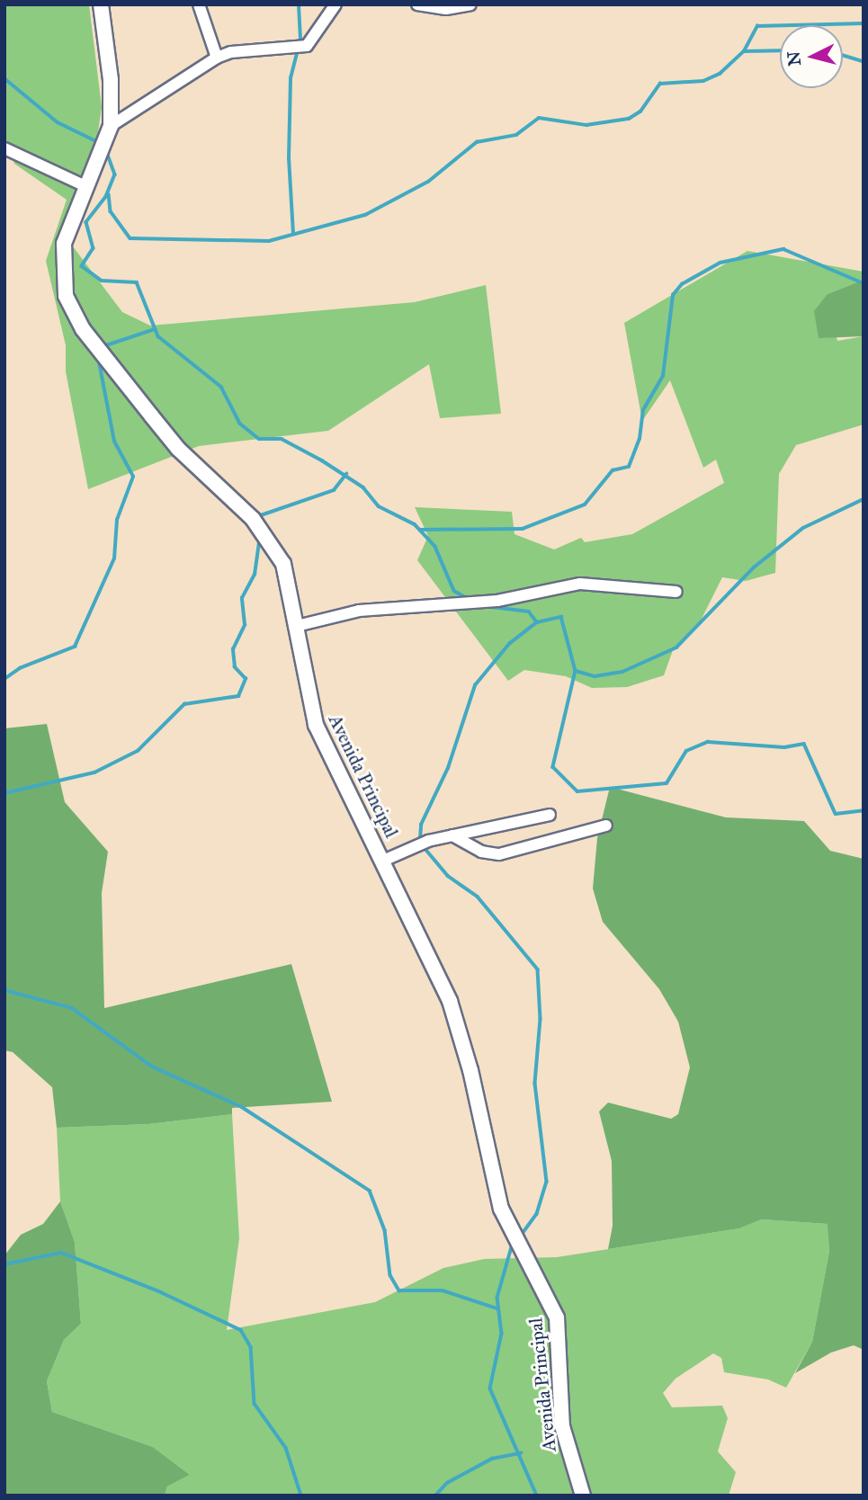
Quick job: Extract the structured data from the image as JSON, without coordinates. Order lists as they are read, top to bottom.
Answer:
{
  "streets": {
    "street": ["Avenida Principal"]
  },
  "north": "left"
}
